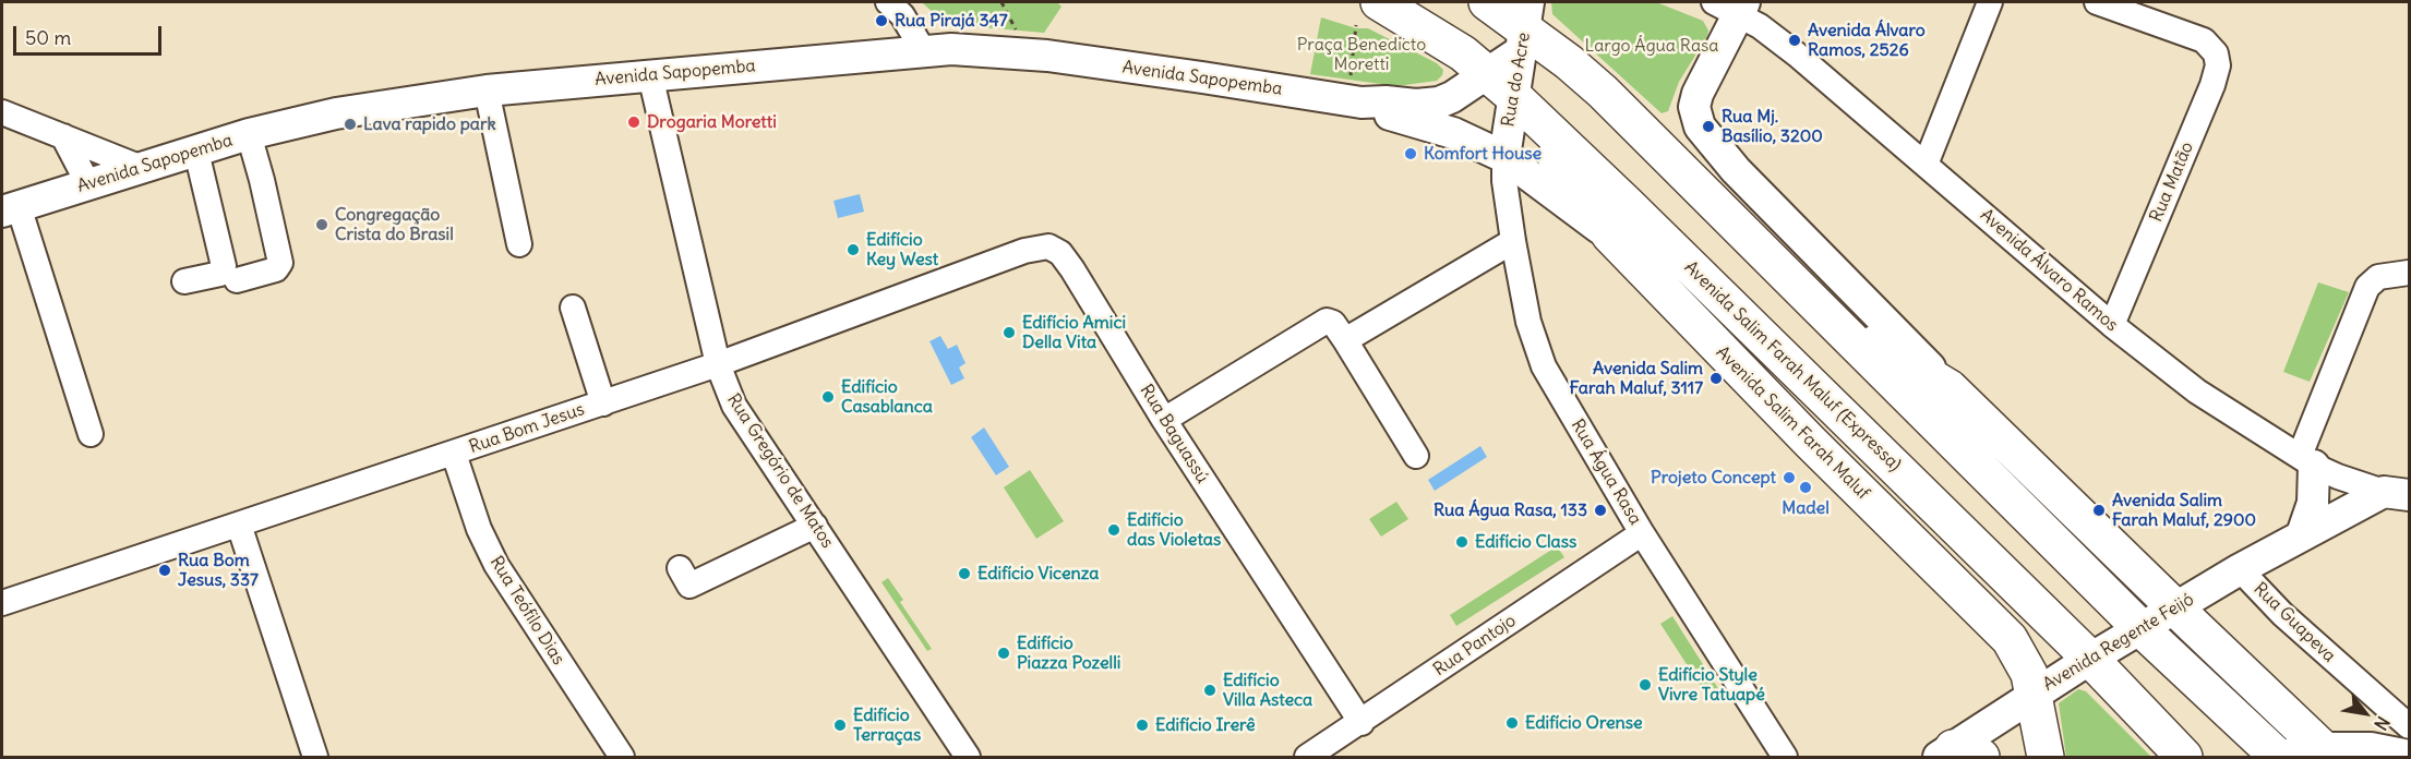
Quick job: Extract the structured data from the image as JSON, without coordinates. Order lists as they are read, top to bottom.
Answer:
{
  "streets": {
    "highway": ["Avenida Salim Farah Maluf (Expressa)", "Avenida Salim Farah Maluf"],
    "main road": ["Avenida Sapopemba", "Rua do Acre", "Avenida Regente Feijó"],
    "street": [
      "Rua Matão",
      "Avenida Álvaro Ramos",
      "Rua Bom Jesus",
      "Rua Baguassú",
      "Rua Gregório de Matos",
      "Rua Água Rasa",
      "Rua Teófilo Dias",
      "Rua Guapeva",
      "Rua Pantojo"
    ]
  },
  "crossings": [
    ["Avenida Sapopemba", "Rua do Acre"],
    ["Avenida Sapopemba", "Avenida Salim Farah Maluf (Expressa)"],
    ["Avenida Sapopemba", "Avenida Salim Farah Maluf"],
    ["Avenida Sapopemba", "Rua Gregório de Matos"],
    ["Avenida Sapopemba", "Rua Água Rasa"],
    ["Rua do Acre", "Avenida Salim Farah Maluf (Expressa)"],
    ["Rua do Acre", "Avenida Salim Farah Maluf"],
    ["Rua do Acre", "Rua Água Rasa"],
    ["Rua Matão", "Avenida Álvaro Ramos"],
    ["Avenida Álvaro Ramos", "Avenida Regente Feijó"],
    ["Avenida Salim Farah Maluf (Expressa)", "Avenida Salim Farah Maluf"],
    ["Avenida Salim Farah Maluf (Expressa)", "Avenida Regente Feijó"],
    ["Avenida Salim Farah Maluf", "Avenida Regente Feijó"],
    ["Rua Bom Jesus", "Rua Baguassú"],
    ["Rua Bom Jesus", "Rua Gregório de Matos"],
    ["Rua Bom Jesus", "Rua Teófilo Dias"],
    ["Rua Baguassú", "Rua Pantojo"],
    ["Rua Água Rasa", "Rua Pantojo"],
    ["Rua Guapeva", "Avenida Regente Feijó"]
  ],
  "parks": ["Praça Benedicto Moretti", "Largo Água Rasa"],
  "places": [
    "Rua Pirajá 347",
    "Avenida Álvaro Ramos, 2526",
    "Drogaria Moretti",
    "Lava rapido park",
    "Rua Mj. Basílio, 3200",
    "Komfort House",
    "Congregação Crista do Brasil",
    "Edifício Key West",
    "Edifício Amici Della Vita",
    "Avenida Salim Farah Maluf, 3117",
    "Edifício Casablanca",
    "Projeto Concept",
    "Madel",
    "Rua Água Rasa, 133",
    "Avenida Salim Farah Maluf, 2900",
    "Edifício das Violetas",
    "Edifício Class",
    "Rua Bom Jesus, 337",
    "Edifício Vicenza",
    "Edifício Piazza Pozelli",
    "Edifício Style Vivre Tatuapé",
    "Edifício Villa Asteca",
    "Edifício Orense",
    "Edifício Terraças",
    "Edifício Irerê"
  ],
  "scale_bar": "50 m",
  "north": "bottom right"
}
